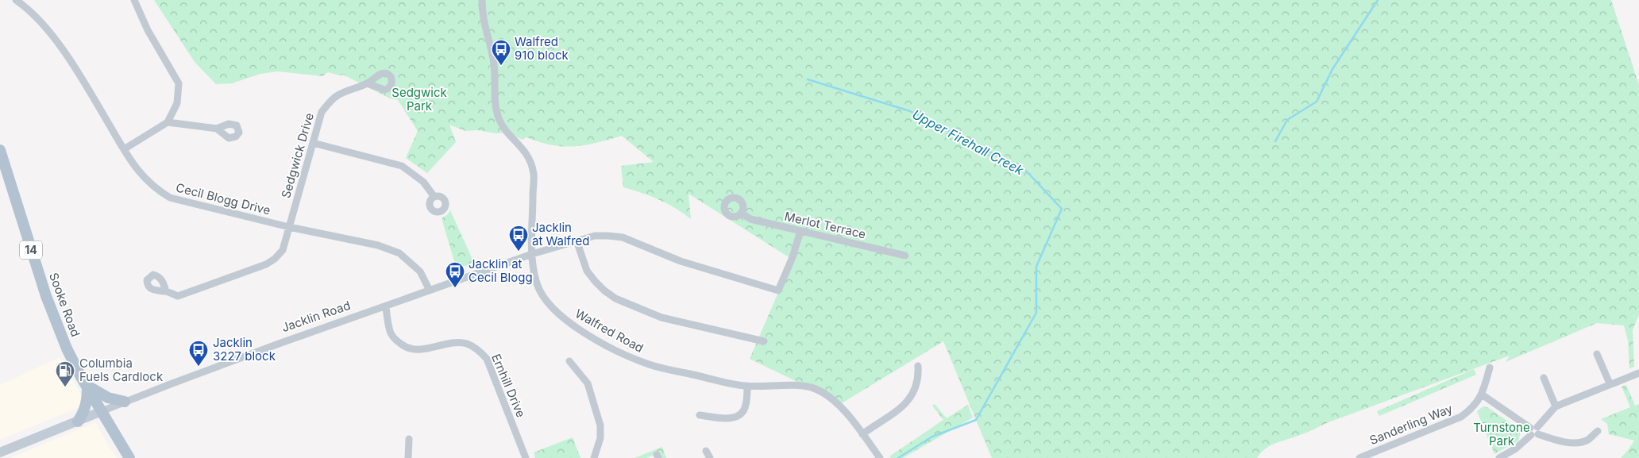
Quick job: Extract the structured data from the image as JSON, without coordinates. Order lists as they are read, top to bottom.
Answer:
{
  "streets": {
    "main road": ["14", "Sooke Road", "Jacklin Road"],
    "street": [
      "Sedgwick Drive",
      "Cecil Blogg Drive",
      "Merlot Terrace",
      "Walfred Road",
      "Ernhill Drive",
      "Sanderling Way"
    ]
  },
  "crossings": [
    ["Sedgwick Drive", "Cecil Blogg Drive"],
    ["Cecil Blogg Drive", "Jacklin Road"],
    ["Merlot Terrace", "Jacklin Road"],
    ["Sooke Road", "Jacklin Road"],
    ["Jacklin Road", "Walfred Road"],
    ["Jacklin Road", "Ernhill Drive"]
  ],
  "water": ["Upper Firehall Creek"],
  "parks": ["Sedgwick Park", "Turnstone Park"],
  "places": {
    "bus stop": [
      "Walfred 910 block",
      "Jacklin at Walfred",
      "Jacklin at Cecil Blogg",
      "Jacklin 3227 block"
    ],
    "fuel station": ["Columbia Fuels Cardlock"]
  }
}
